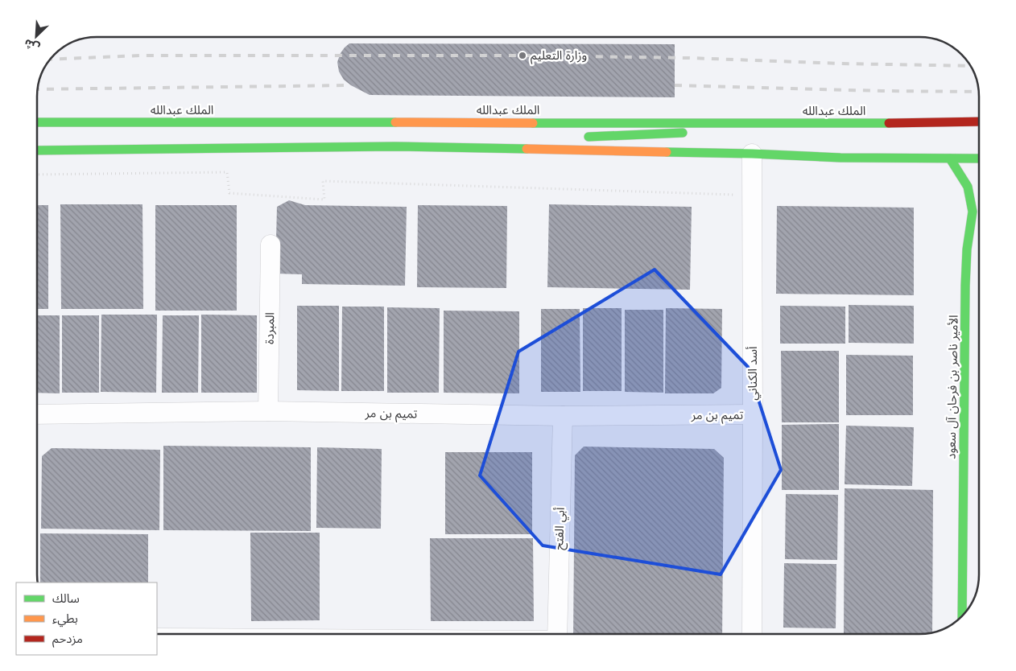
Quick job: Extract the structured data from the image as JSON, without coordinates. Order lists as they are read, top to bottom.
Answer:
{
  "streets": {
    "main road": ["الملك عبدالله", "الأمير ناصر بن فرحان آل سعود"],
    "street": [
      "المبردة",
      "أسد الكناني",
      "تميم بن مر",
      "أبي الفتح"
    ]
  },
  "crossings": [
    ["المبردة", "تميم بن مر"],
    ["أسد الكناني", "تميم بن مر"],
    ["تميم بن مر", "أبي الفتح"]
  ],
  "places": ["وزارة التعليم"],
  "legend": ["سالك", "بطيء", "مزدحم"],
  "north": "bottom left"
}
